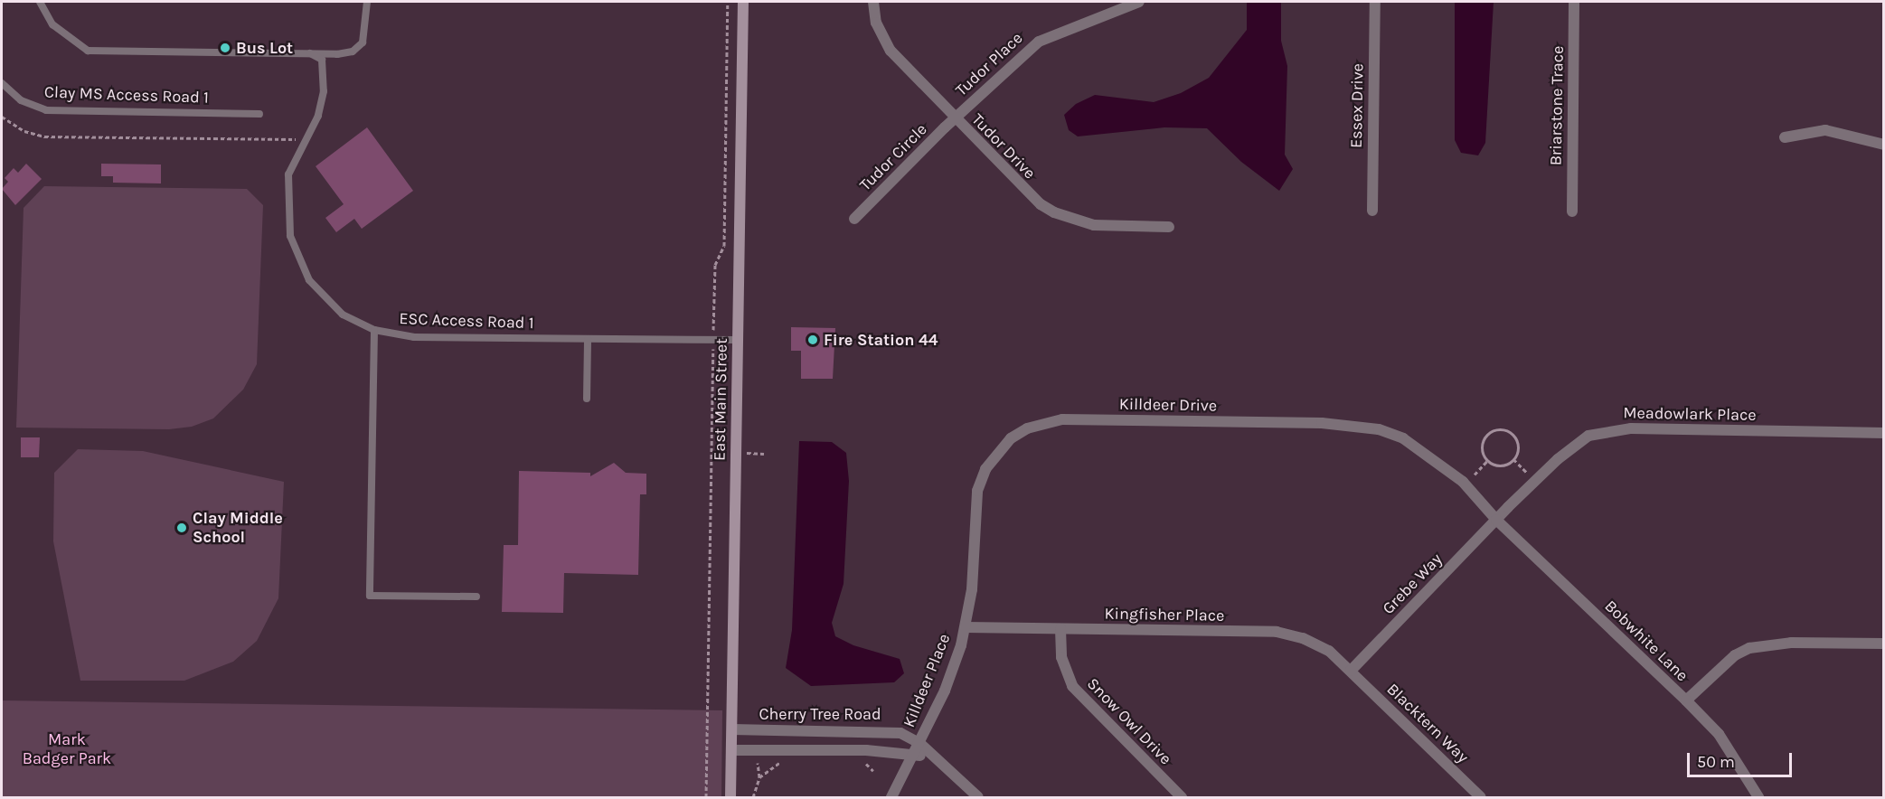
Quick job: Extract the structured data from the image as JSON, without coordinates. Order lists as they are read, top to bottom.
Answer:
{
  "streets": {
    "main road": ["East Main Street"],
    "street": [
      "Tudor Place",
      "Essex Drive",
      "Briarstone Trace",
      "Tudor Drive",
      "Tudor Circle",
      "Killdeer Drive",
      "Meadowlark Place",
      "Grebe Way",
      "Kingfisher Place",
      "Bobwhite Lane",
      "Killdeer Place",
      "Cherry Tree Road",
      "Snow Owl Drive",
      "Blacktern Way"
    ],
    "lane": ["Clay MS Access Road 1", "ESC Access Road 1"]
  },
  "crossings": [
    ["Tudor Place", "Tudor Drive"],
    ["Tudor Place", "Tudor Circle"],
    ["Tudor Drive", "Tudor Circle"],
    ["ESC Access Road 1", "East Main Street"],
    ["East Main Street", "Cherry Tree Road"],
    ["Killdeer Drive", "Meadowlark Place"],
    ["Killdeer Drive", "Grebe Way"],
    ["Killdeer Drive", "Kingfisher Place"],
    ["Killdeer Drive", "Bobwhite Lane"],
    ["Killdeer Drive", "Killdeer Place"],
    ["Meadowlark Place", "Grebe Way"],
    ["Meadowlark Place", "Bobwhite Lane"],
    ["Grebe Way", "Kingfisher Place"],
    ["Grebe Way", "Bobwhite Lane"],
    ["Grebe Way", "Blacktern Way"],
    ["Kingfisher Place", "Killdeer Place"],
    ["Kingfisher Place", "Snow Owl Drive"],
    ["Kingfisher Place", "Blacktern Way"],
    ["Killdeer Place", "Cherry Tree Road"]
  ],
  "parks": ["Mark Badger Park"],
  "places": ["Bus Lot", "Fire Station 44", "Clay Middle School"],
  "scale_bar": "50 m"
}
